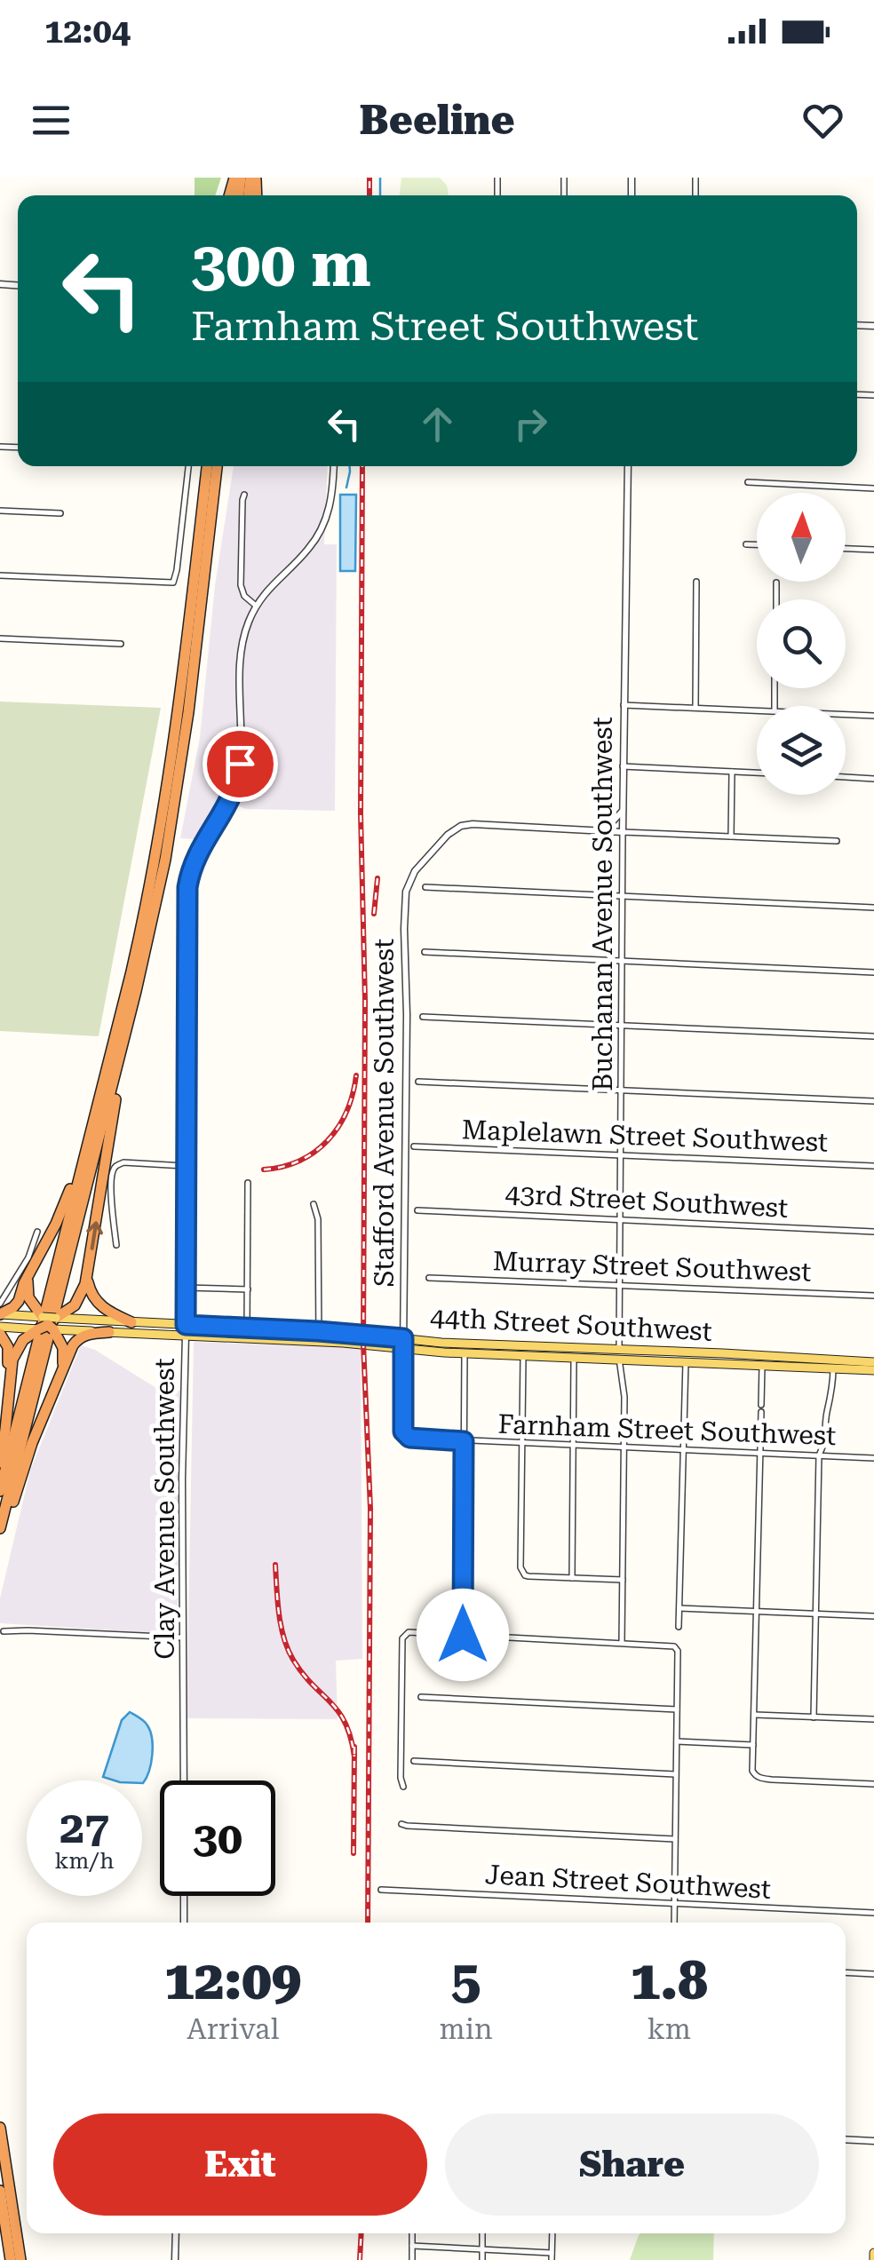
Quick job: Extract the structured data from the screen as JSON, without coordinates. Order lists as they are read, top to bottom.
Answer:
{
  "streets": {
    "main road": ["44th Street Southwest"],
    "street": [
      "Buchanan Avenue Southwest",
      "Stafford Avenue Southwest",
      "Maplelawn Street Southwest",
      "43rd Street Southwest",
      "Murray Street Southwest",
      "Farnham Street Southwest",
      "Clay Avenue Southwest",
      "Jean Street Southwest"
    ]
  },
  "crossings": [
    ["Buchanan Avenue Southwest", "Stafford Avenue Southwest"],
    ["Buchanan Avenue Southwest", "Maplelawn Street Southwest"],
    ["Buchanan Avenue Southwest", "43rd Street Southwest"],
    ["Buchanan Avenue Southwest", "Murray Street Southwest"],
    ["Buchanan Avenue Southwest", "44th Street Southwest"],
    ["Buchanan Avenue Southwest", "Farnham Street Southwest"],
    ["Stafford Avenue Southwest", "44th Street Southwest"],
    ["Stafford Avenue Southwest", "Farnham Street Southwest"],
    ["44th Street Southwest", "Clay Avenue Southwest"]
  ],
  "north": "top",
  "page": {
    "status": "12:04",
    "header": "Beeline",
    "turn": ["300 m", "Farnham Street Southwest"],
    "speed": "27 km/h",
    "limit": "30",
    "eta": [
      "12:09",
      "Arrival",
      "5",
      "min",
      "1.8",
      "km"
    ],
    "buttons": ["Exit", "Share"]
  }
}
